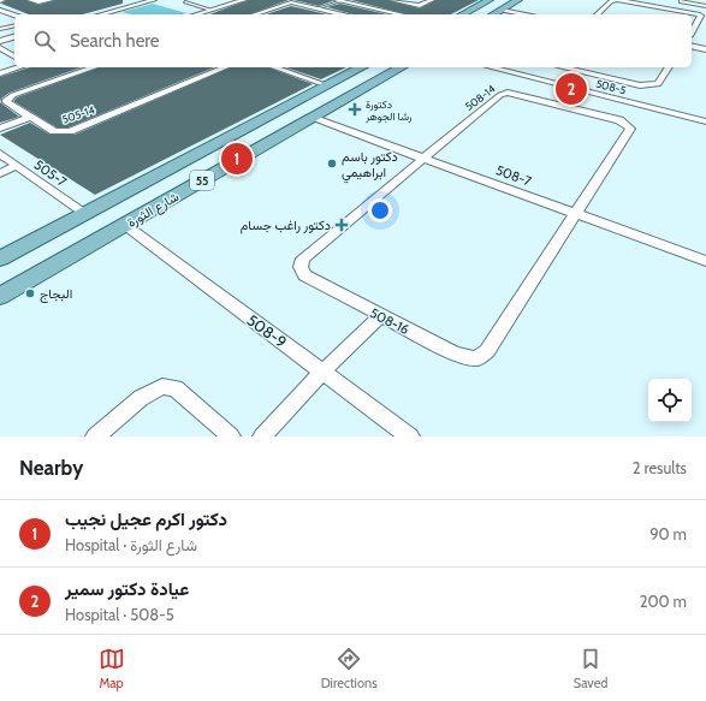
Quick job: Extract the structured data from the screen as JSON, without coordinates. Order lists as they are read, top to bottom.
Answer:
{
  "streets": {
    "main road": ["55", "شارع الثورة"],
    "street": [
      "508-5",
      "508-14",
      "505-14",
      "505-7",
      "508-7",
      "508-16",
      "508-9"
    ]
  },
  "crossings": [
    ["508-5", "508-14"],
    ["508-14", "508-7"],
    ["508-14", "508-16"],
    ["505-7", "شارع الثورة"],
    ["508-7", "شارع الثورة"],
    ["508-7", "508-16"],
    ["شارع الثورة", "508-9"]
  ],
  "places": {
    "health": ["دكتورة رشا الجوهر", "دكتور راغب جسام"],
    "other": ["دكتور باسم ابراهيمي", "البجاج"]
  },
  "page": {
    "search": "Search here",
    "pins": ["2", "1"],
    "heading": ["Nearby", "2 results"],
    "list": [
      {
        "mark": "1",
        "name": "دكتور اكرم عجيل نجيب",
        "note": "Hospital · شارع الثورة",
        "value": "90 m"
      },
      {
        "mark": "2",
        "name": "عيادة دكتور سمير",
        "note": "Hospital · 508-5",
        "value": "200 m"
      }
    ],
    "nav": ["Map", "Directions", "Saved"]
  }
}
